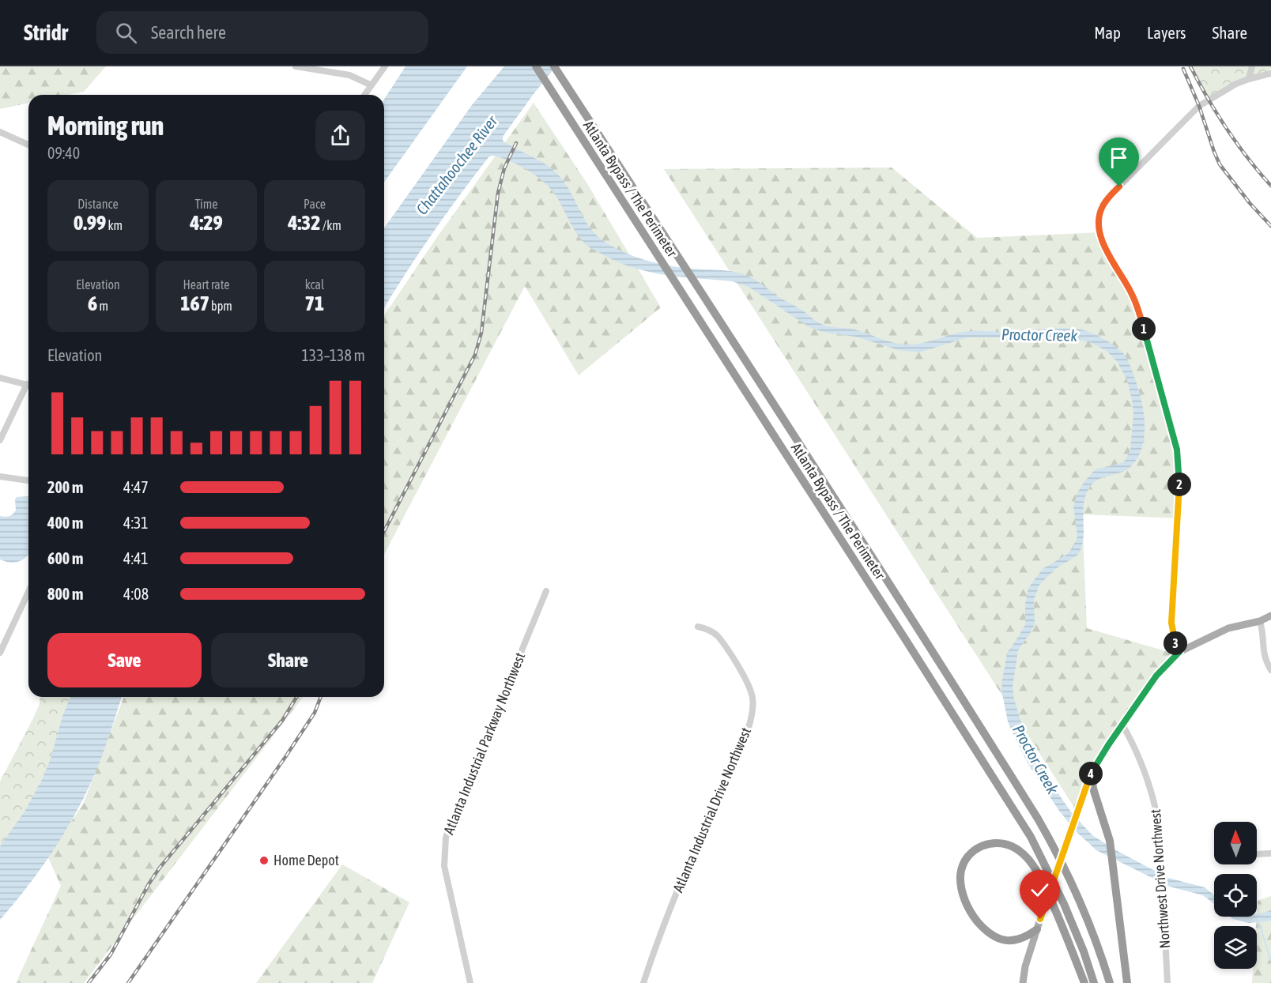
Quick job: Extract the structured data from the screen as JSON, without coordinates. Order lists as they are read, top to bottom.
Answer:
{
  "streets": {
    "highway": ["Atlanta Bypass / The Perimeter"],
    "street": ["Atlanta Industrial Parkway Northwest", "Atlanta Industrial Drive Northwest", "Northwest Drive Northwest"]
  },
  "water": ["Chattahoochee River", "Proctor Creek"],
  "places": ["Home Depot"],
  "north": "top",
  "page": {
    "header": "Stridr",
    "search": "Search here",
    "nav": ["Map", "Layers", "Share"],
    "heading": ["Morning run", "09:40"],
    "stats": [
      ["Distance", "0.99 km"],
      ["Time", "4:29"],
      ["Pace", "4:32 /km"],
      ["Elevation", "6 m"],
      ["Heart rate", "167 bpm"],
      ["kcal", "71"]
    ],
    "pins": [
      "1",
      "2",
      "3",
      "4"
    ],
    "chart": ["Elevation", "133–138 m"],
    "list": [
      {
        "name": "200 m",
        "note": "4:47"
      },
      {
        "name": "400 m",
        "note": "4:31"
      },
      {
        "name": "600 m",
        "note": "4:41"
      },
      {
        "name": "800 m",
        "note": "4:08"
      }
    ],
    "buttons": ["Save", "Share"]
  }
}
